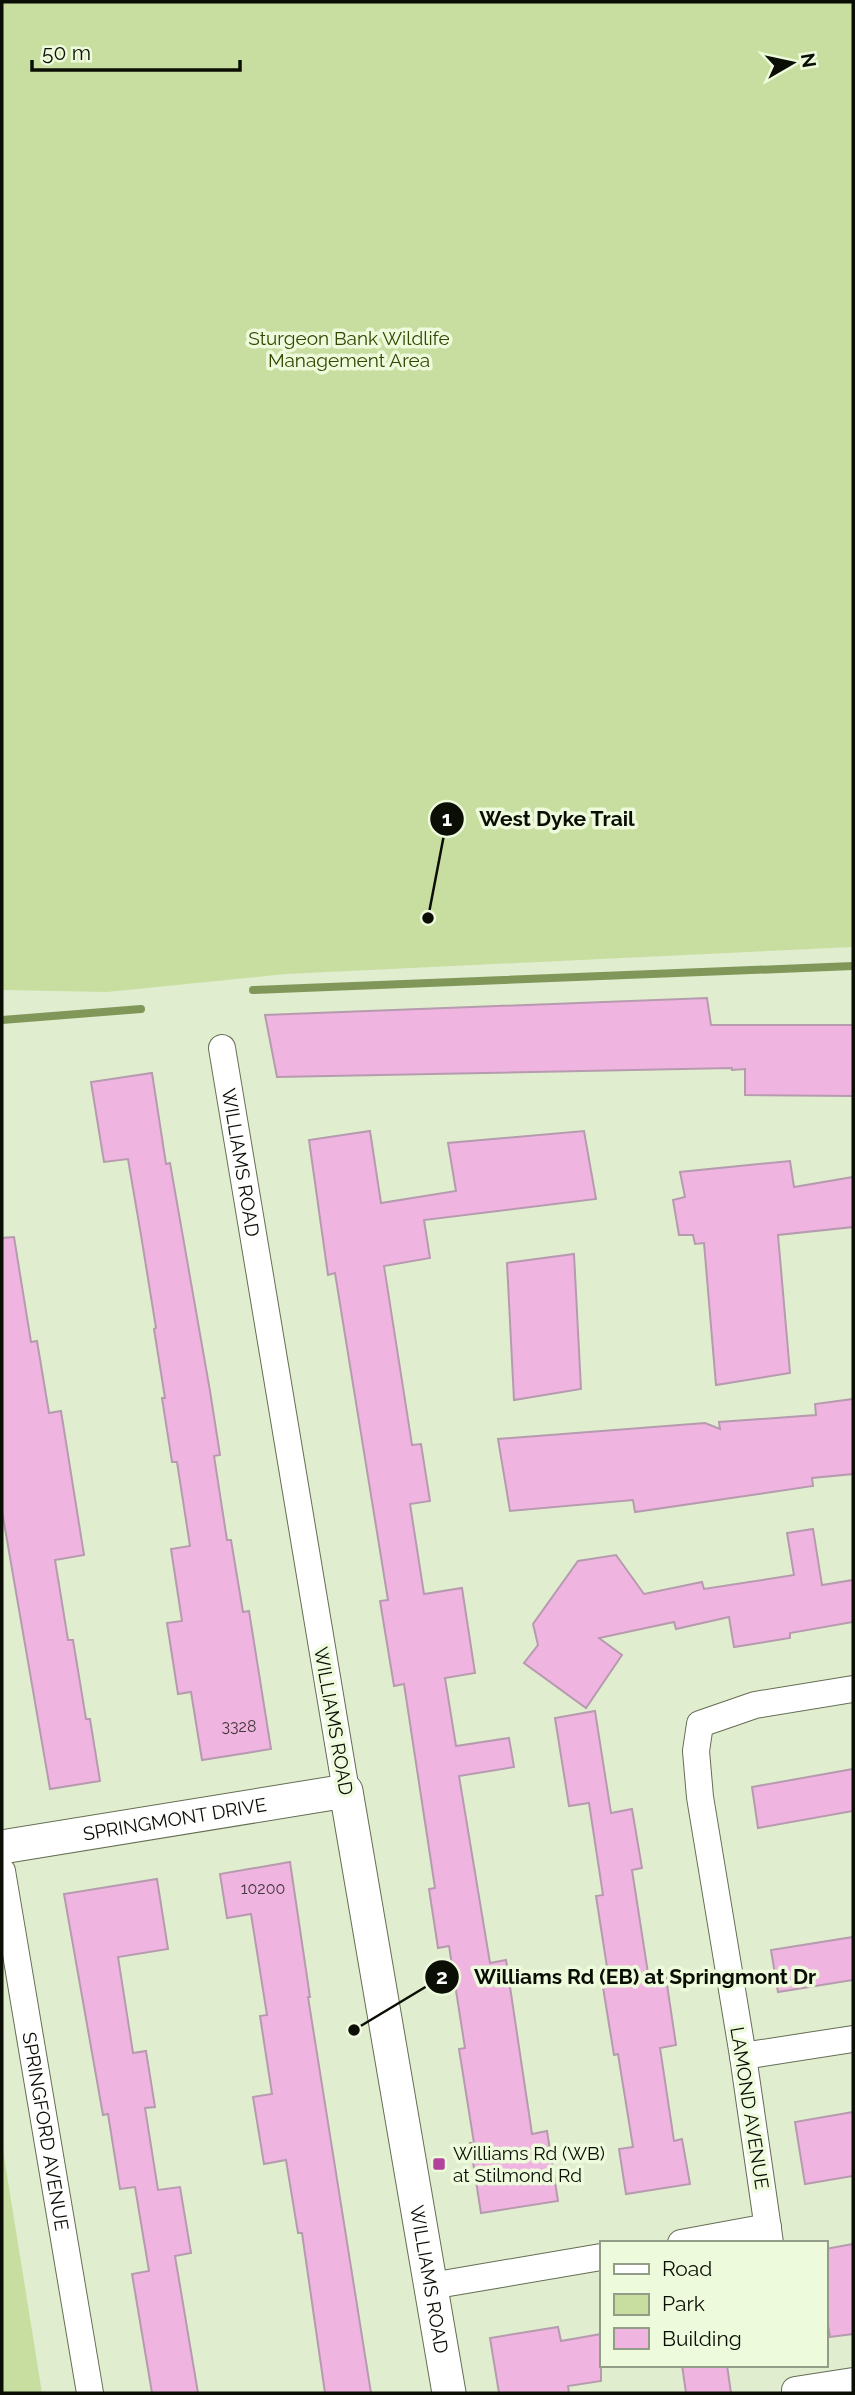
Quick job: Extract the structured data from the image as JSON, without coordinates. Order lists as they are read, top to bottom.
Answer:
{
  "streets": {
    "street": [
      "WILLIAMS ROAD",
      "SPRINGMONT DRIVE",
      "LAMOND AVENUE",
      "SPRINGFORD AVENUE"
    ]
  },
  "crossings": [
    ["WILLIAMS ROAD", "SPRINGMONT DRIVE"]
  ],
  "parks": ["Sturgeon Bank Wildlife Management Area"],
  "places": {
    "other": ["West Dyke Trail", "Williams Rd (EB) at Springmont Dr"],
    "transit": ["Williams Rd (WB) at Stilmond Rd"]
  },
  "house_numbers": ["3328", "10200"],
  "legend": ["Road", "Park", "Building"],
  "scale_bar": "50 m",
  "north": "right"
}
